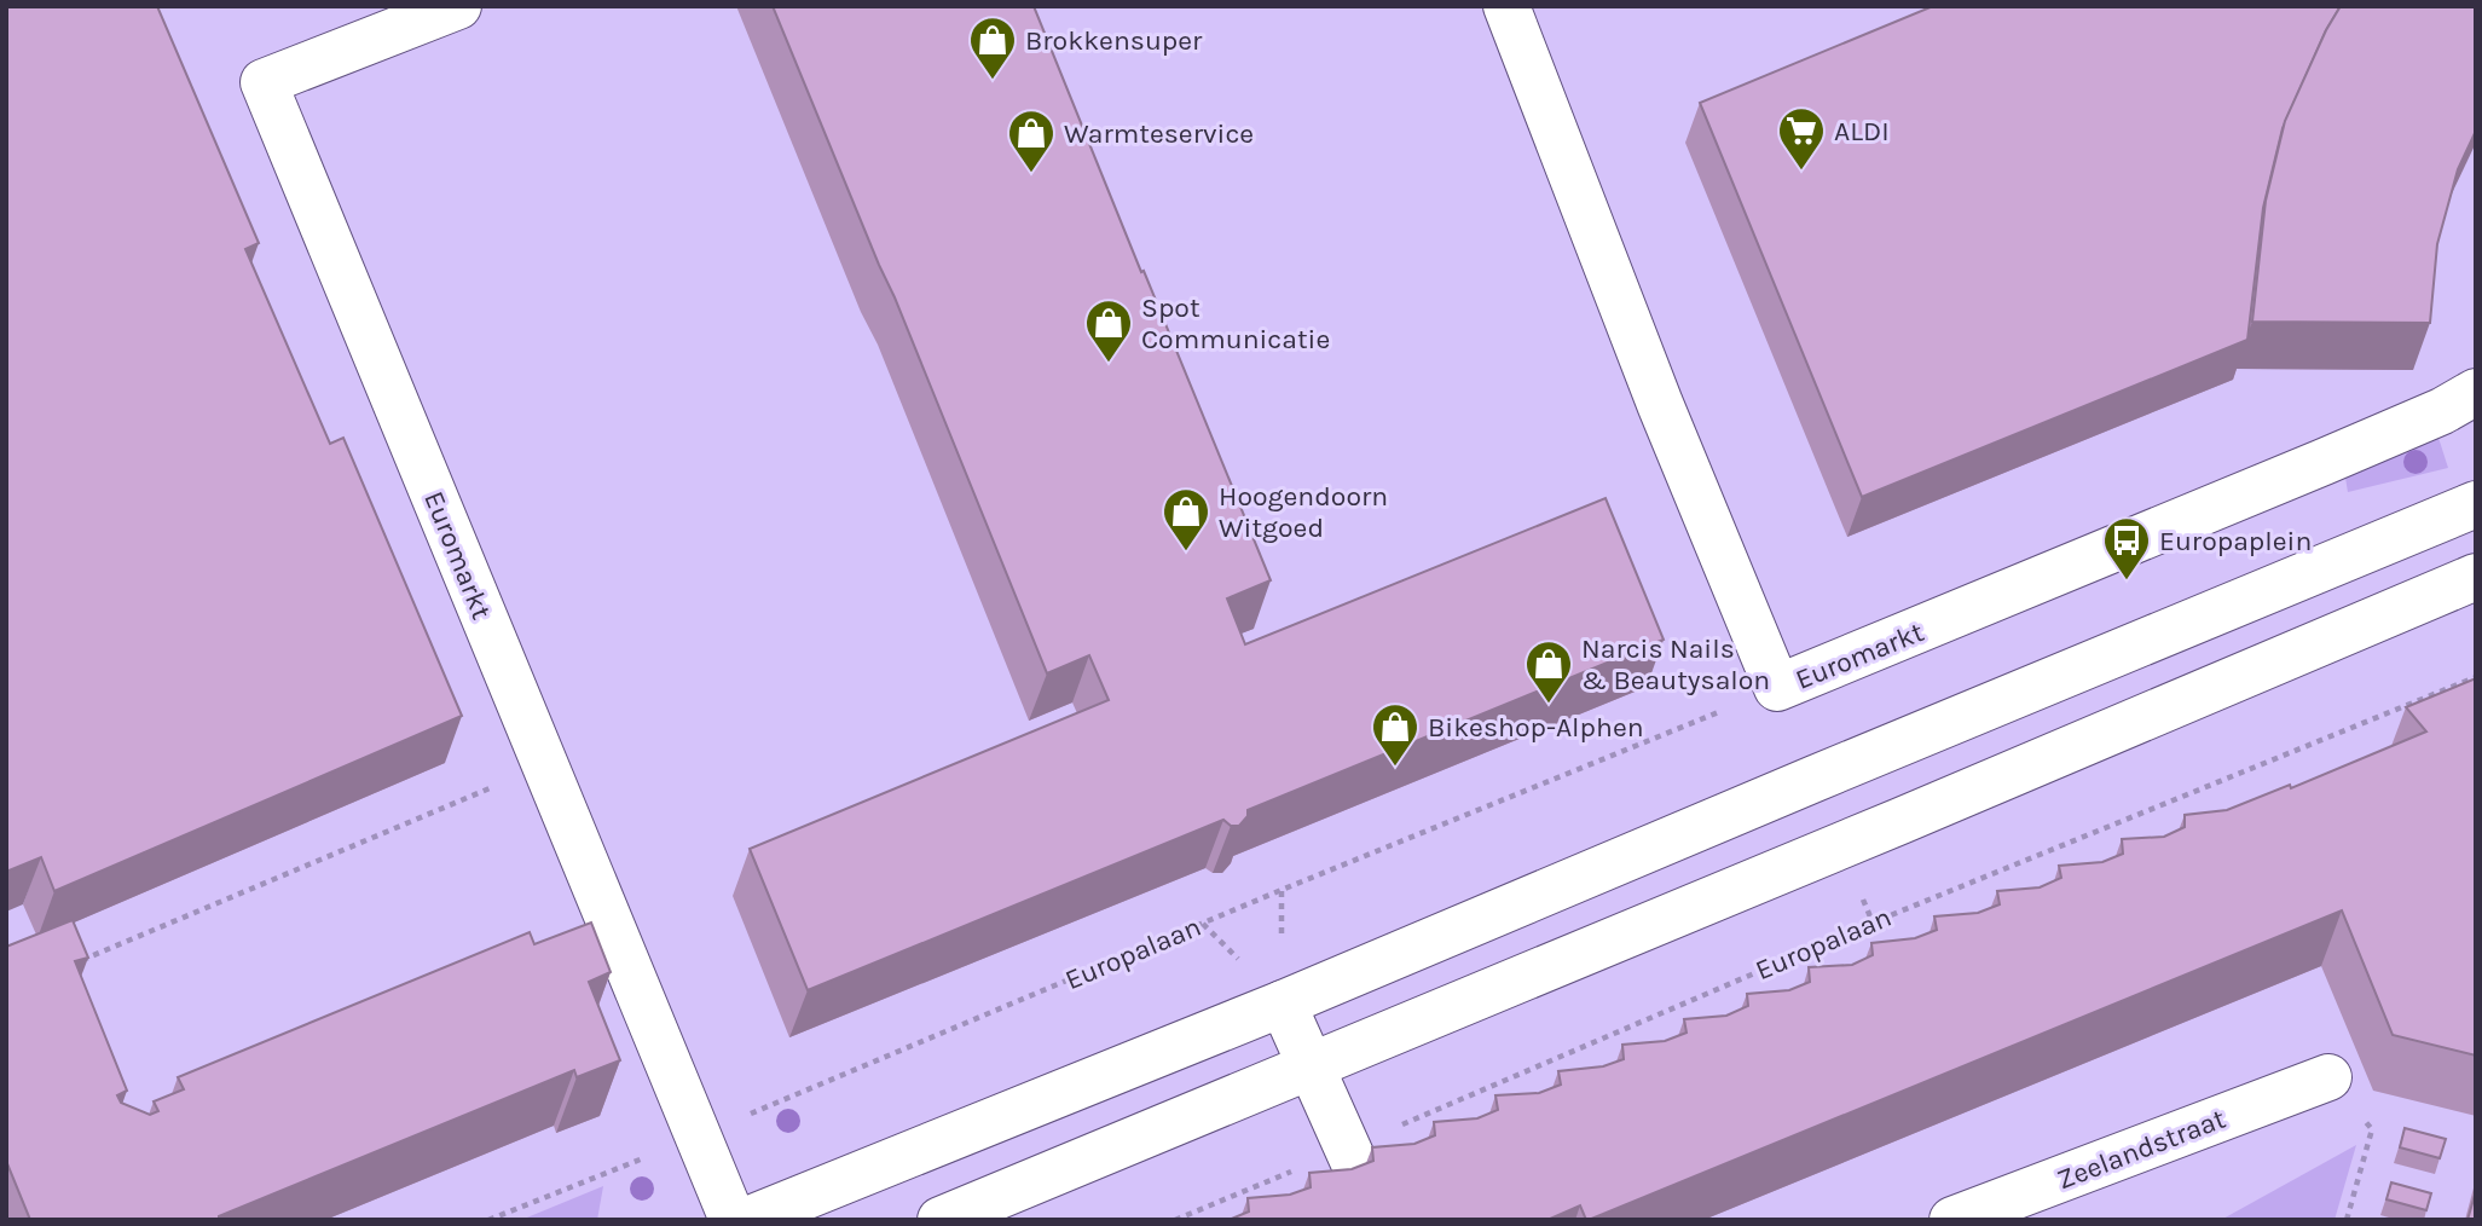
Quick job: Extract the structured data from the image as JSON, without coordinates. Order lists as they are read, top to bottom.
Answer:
{
  "streets": {
    "street": ["Euromarkt", "Zeelandstraat"],
    "path": ["Europalaan"]
  },
  "crossings": [
    ["Euromarkt", "Europalaan"]
  ],
  "places": {
    "shop": [
      "Brokkensuper",
      "Warmteservice",
      "Spot Communicatie",
      "Hoogendoorn Witgoed",
      "Narcis Nails & Beautysalon",
      "Bikeshop-Alphen"
    ],
    "supermarket": ["ALDI"],
    "bus stop": ["Europaplein"]
  }
}
